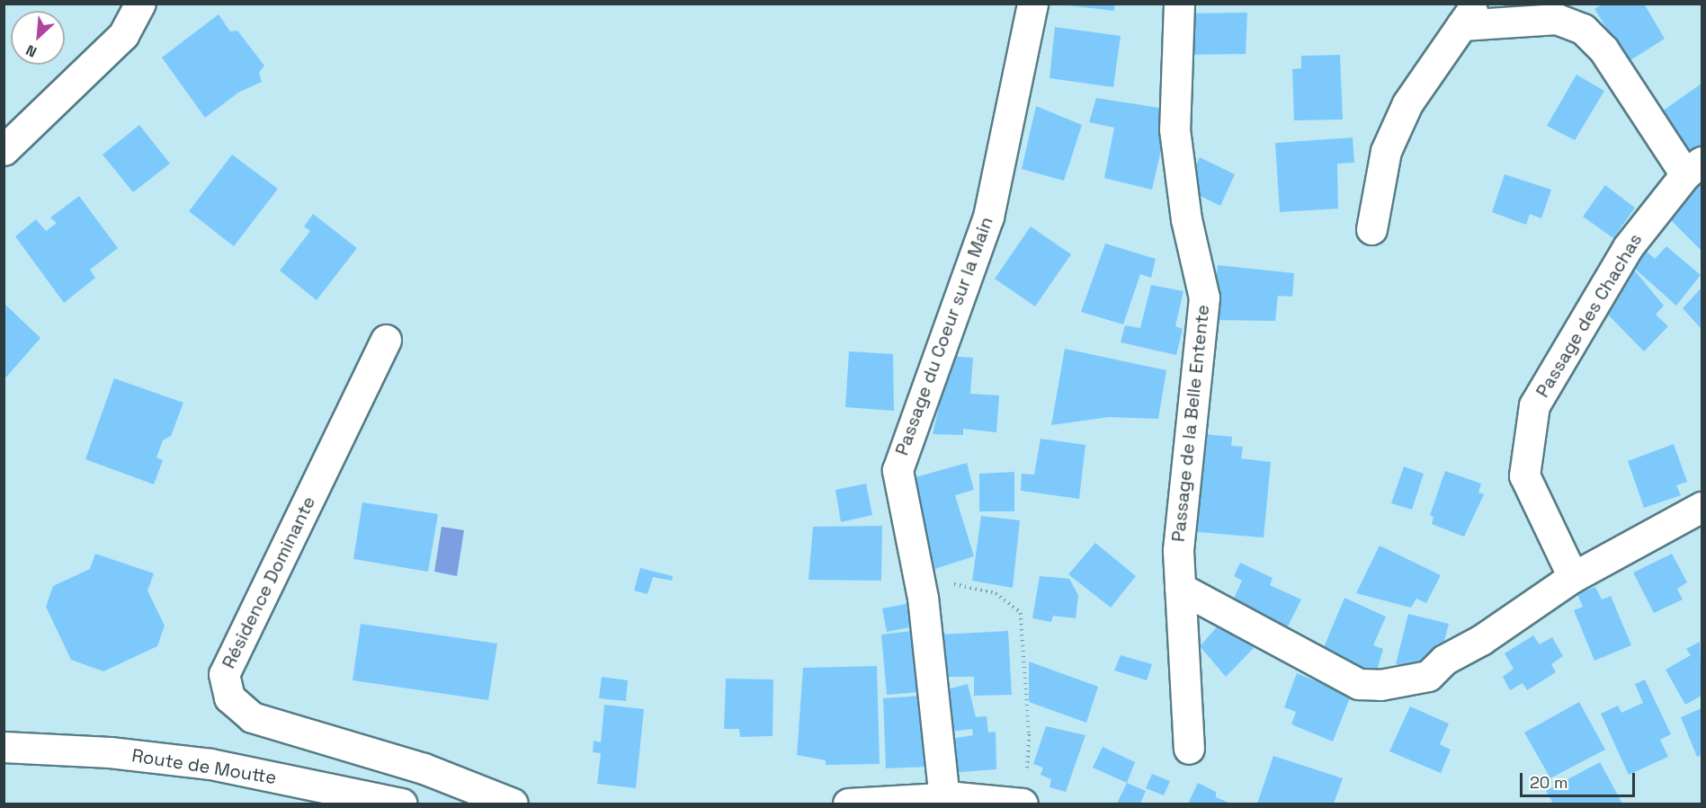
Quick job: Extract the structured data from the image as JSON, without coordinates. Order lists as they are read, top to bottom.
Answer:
{
  "streets": {
    "street": [
      "Passage des Chachas",
      "Passage du Coeur sur la Main",
      "Passage de la Belle Entente",
      "Résidence Dominante",
      "Route de Moutte"
    ]
  },
  "scale_bar": "20 m",
  "north": "bottom left"
}
